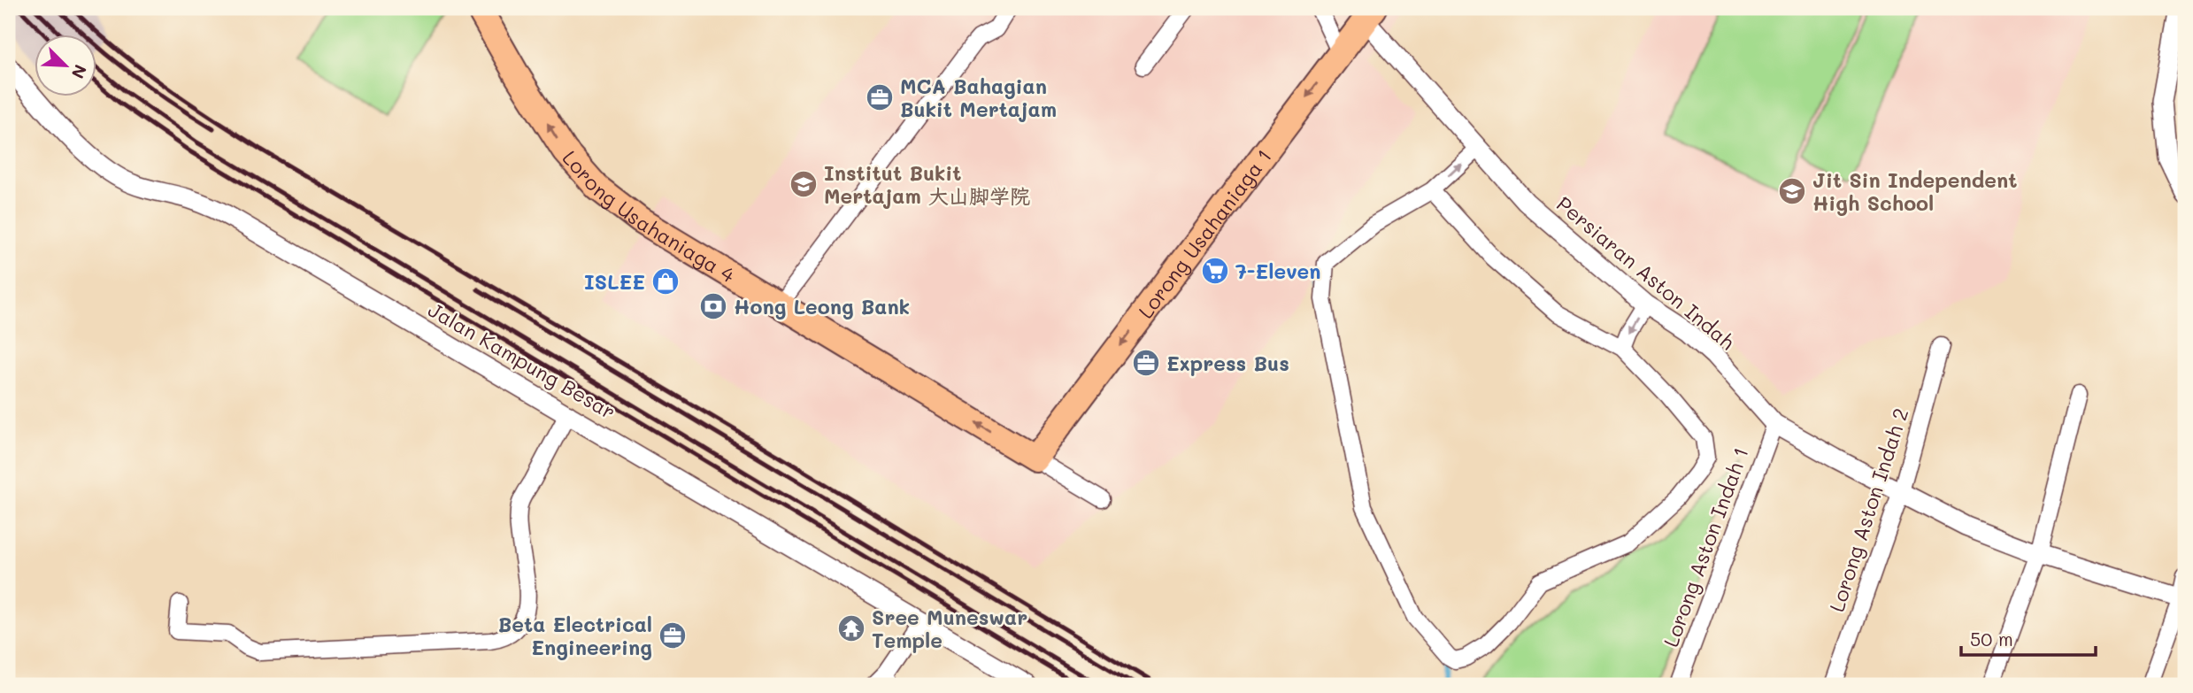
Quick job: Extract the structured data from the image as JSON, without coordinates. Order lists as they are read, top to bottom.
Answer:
{
  "streets": {
    "main road": ["Lorong Usahaniaga 4", "Lorong Usahaniaga 1"],
    "street": [
      "Persiaran Aston Indah",
      "Jalan Kampung Besar",
      "Lorong Aston Indah 2",
      "Lorong Aston Indah 1"
    ]
  },
  "crossings": [
    ["Lorong Usahaniaga 4", "Lorong Usahaniaga 1"],
    ["Lorong Usahaniaga 1", "Persiaran Aston Indah"],
    ["Persiaran Aston Indah", "Lorong Aston Indah 2"],
    ["Persiaran Aston Indah", "Lorong Aston Indah 1"]
  ],
  "one_way": ["Lorong Usahaniaga 4", "Lorong Usahaniaga 1"],
  "places": {
    "office": ["MCA Bahagian Bukit Mertajam", "Express Bus", "Beta Electrical Engineering"],
    "school or university": ["Institut Bukit Mertajam 大山脚学院", "Jit Sin Independent High School"],
    "supermarket": ["7-Eleven"],
    "shop": ["ISLEE"],
    "bank": ["Hong Leong Bank"],
    "temple": ["Sree Muneswar Temple"]
  },
  "scale_bar": "50 m",
  "north": "bottom right"
}
